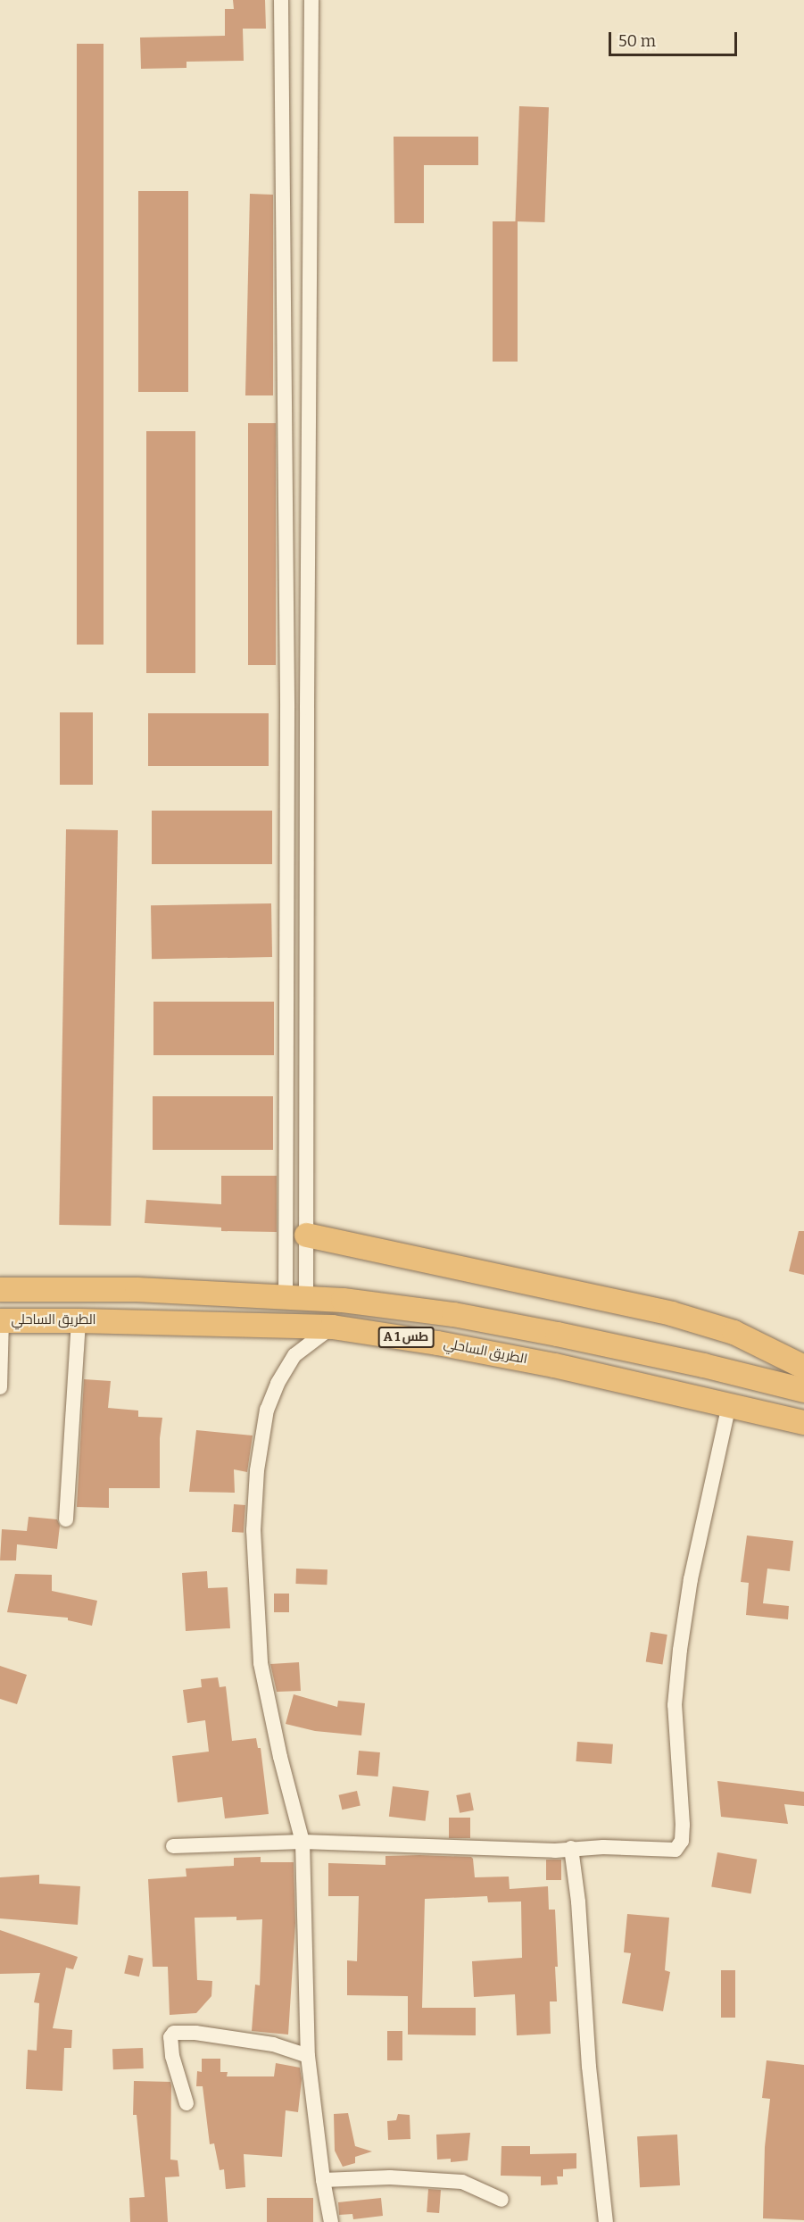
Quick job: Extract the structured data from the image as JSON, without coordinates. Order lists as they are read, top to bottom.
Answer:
{
  "streets": {
    "highway": ["الطريق الساحلي", "A 1 طس"]
  },
  "scale_bar": "50 m"
}
